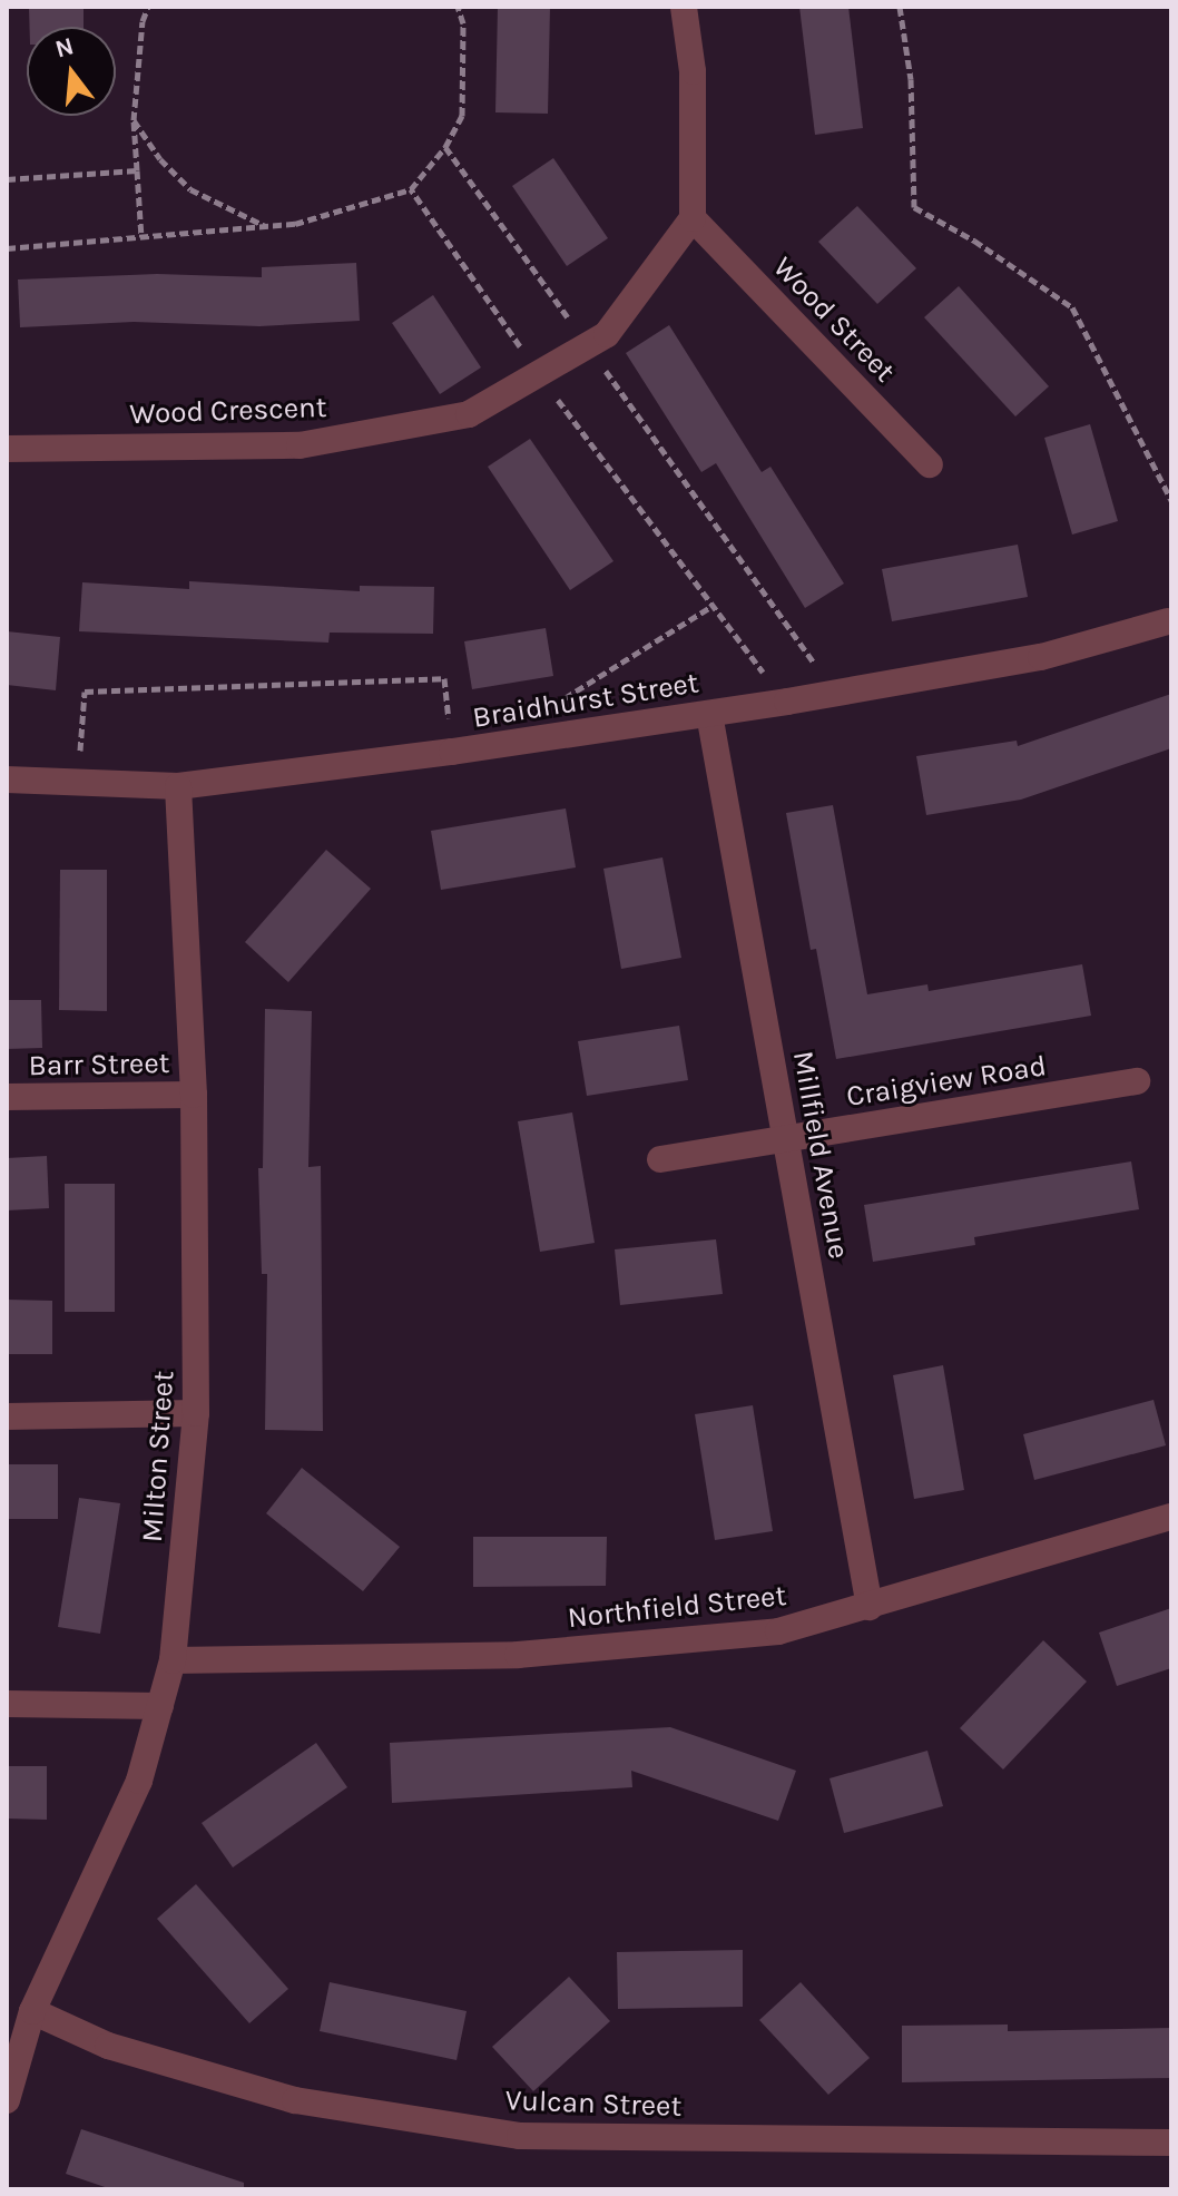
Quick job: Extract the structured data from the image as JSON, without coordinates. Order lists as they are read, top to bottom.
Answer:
{
  "streets": {
    "street": [
      "Wood Street",
      "Wood Crescent",
      "Braidhurst Street",
      "Barr Street",
      "Craigview Road",
      "Millfield Avenue",
      "Milton Street",
      "Northfield Street",
      "Vulcan Street"
    ]
  },
  "crossings": [
    ["Wood Street", "Wood Crescent"],
    ["Braidhurst Street", "Millfield Avenue"],
    ["Braidhurst Street", "Milton Street"],
    ["Barr Street", "Milton Street"],
    ["Craigview Road", "Millfield Avenue"],
    ["Millfield Avenue", "Northfield Street"],
    ["Milton Street", "Northfield Street"],
    ["Milton Street", "Vulcan Street"]
  ],
  "north": "top"
}
